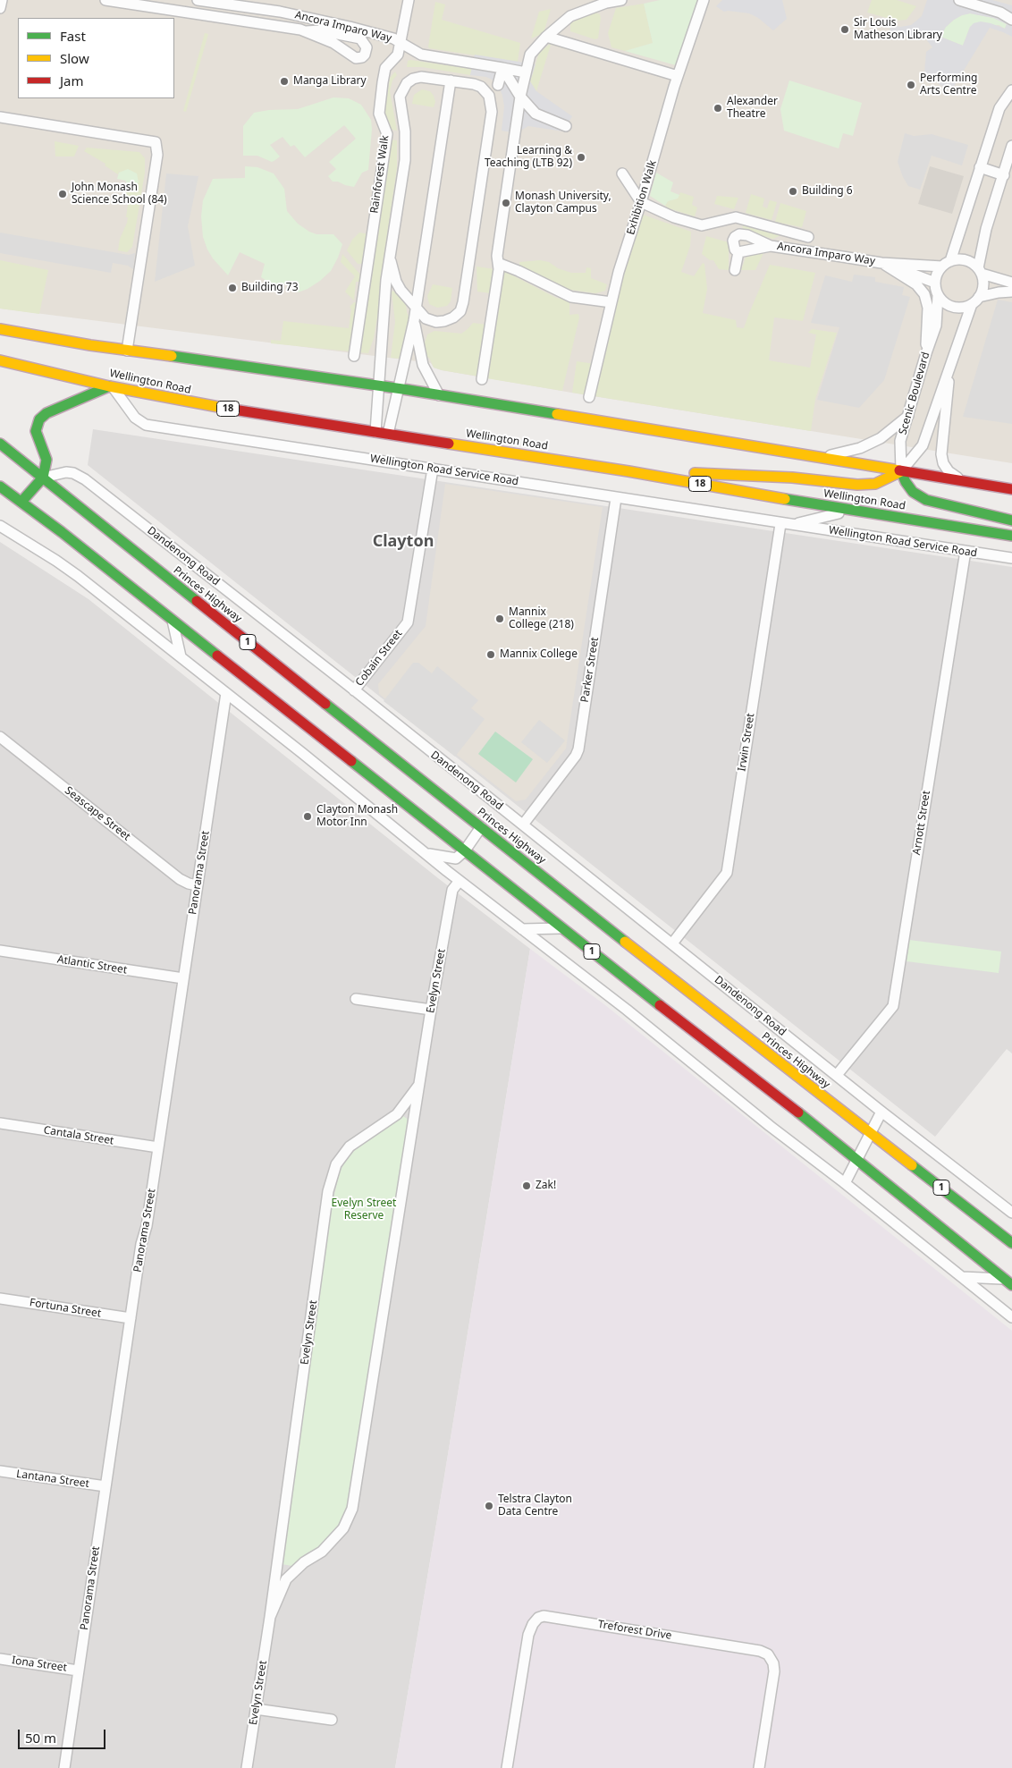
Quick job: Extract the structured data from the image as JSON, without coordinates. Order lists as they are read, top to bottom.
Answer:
{
  "streets": {
    "highway": [
      "Wellington Road",
      "18",
      "Princes Highway",
      "1"
    ],
    "street": [
      "Ancora Imparo Way",
      "Rainforest Walk",
      "Exhibition Walk",
      "Scenic Boulevard",
      "Wellington Road Service Road",
      "Dandenong Road",
      "Cobain Street",
      "Parker Street",
      "Irwin Street",
      "Seascape Street",
      "Arnott Street",
      "Panorama Street",
      "Atlantic Street",
      "Evelyn Street",
      "Cantala Street",
      "Fortuna Street",
      "Lantana Street",
      "Treforest Drive",
      "Iona Street"
    ]
  },
  "crossings": [
    ["Ancora Imparo Way", "Rainforest Walk"],
    ["Ancora Imparo Way", "Exhibition Walk"],
    ["Ancora Imparo Way", "Scenic Boulevard"],
    ["Wellington Road", "Wellington Road Service Road"],
    ["Wellington Road Service Road", "Cobain Street"],
    ["Wellington Road Service Road", "Parker Street"],
    ["Wellington Road Service Road", "Irwin Street"],
    ["Wellington Road Service Road", "Arnott Street"],
    ["Dandenong Road", "Princes Highway"],
    ["Dandenong Road", "Cobain Street"],
    ["Dandenong Road", "Parker Street"],
    ["Dandenong Road", "Irwin Street"],
    ["Dandenong Road", "Arnott Street"],
    ["Seascape Street", "Panorama Street"],
    ["Panorama Street", "Atlantic Street"],
    ["Panorama Street", "Cantala Street"],
    ["Panorama Street", "Fortuna Street"],
    ["Panorama Street", "Lantana Street"],
    ["Panorama Street", "Iona Street"]
  ],
  "districts": ["Clayton"],
  "parks": ["Evelyn Street Reserve"],
  "places": [
    "Sir Louis Matheson Library",
    "Manga Library",
    "Performing Arts Centre",
    "Alexander Theatre",
    "Learning & Teaching (LTB 92)",
    "Building 6",
    "John Monash Science School (84)",
    "Monash University, Clayton Campus",
    "Building 73",
    "Mannix College (218)",
    "Mannix College",
    "Clayton Monash Motor Inn",
    "Zak!",
    "Telstra Clayton Data Centre"
  ],
  "legend": ["Fast", "Slow", "Jam"],
  "scale_bar": "50 m"
}
